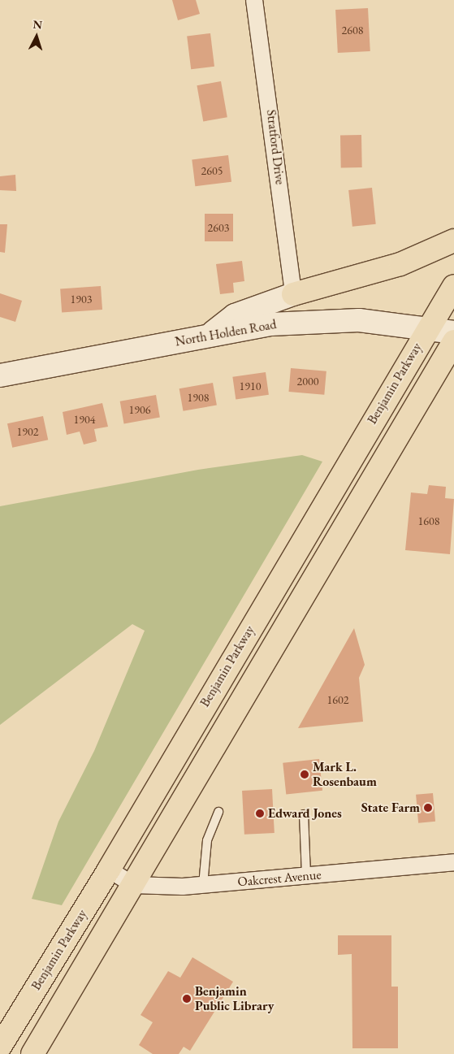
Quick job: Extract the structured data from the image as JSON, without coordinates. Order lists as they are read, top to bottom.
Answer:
{
  "streets": {
    "main road": ["North Holden Road", "Benjamin Parkway"],
    "street": ["Stratford Drive", "Oakcrest Avenue"]
  },
  "crossings": [
    ["North Holden Road", "Benjamin Parkway"]
  ],
  "places": [
    "Mark L. Rosenbaum",
    "State Farm",
    "Edward Jones",
    "Benjamin Public Library"
  ],
  "house_numbers": [
    "2608",
    "2605",
    "2603",
    "1903",
    "2000",
    "1910",
    "1908",
    "1906",
    "1904",
    "1902",
    "1608",
    "1602"
  ],
  "north": "top"
}
